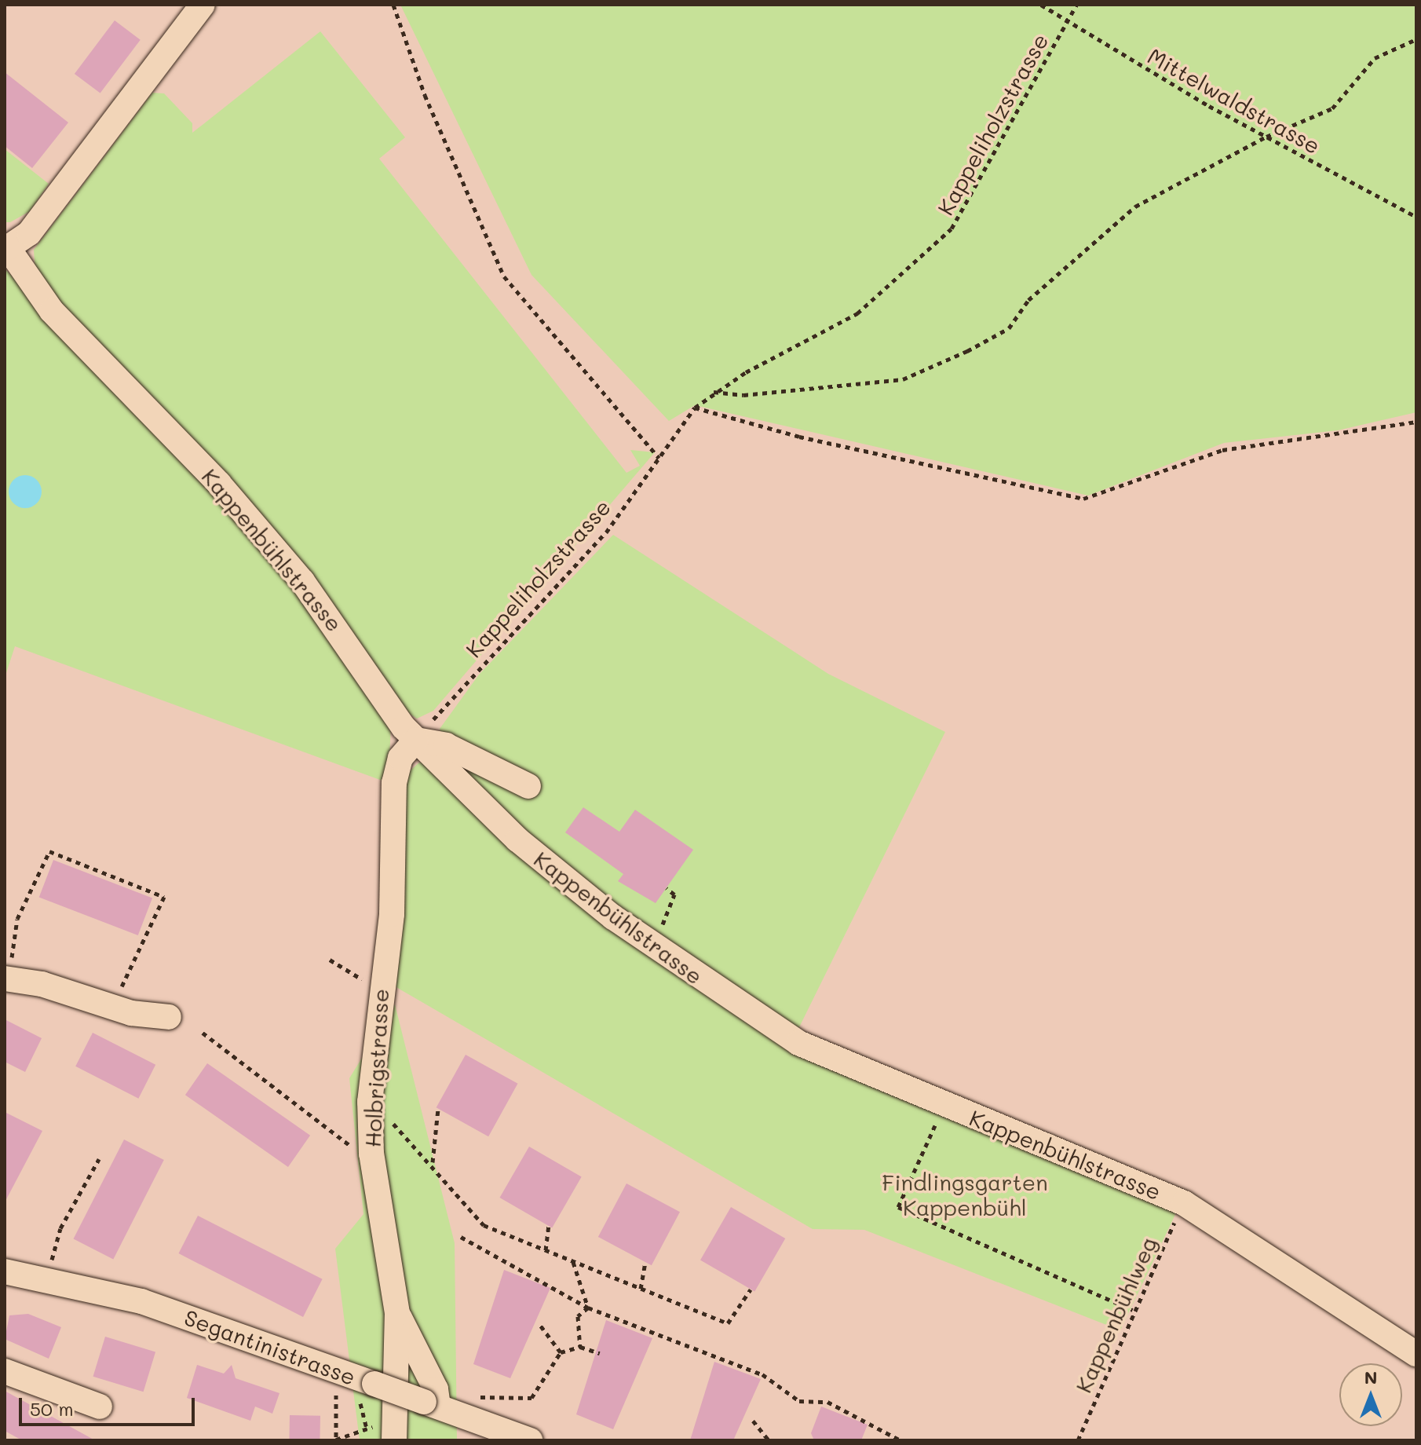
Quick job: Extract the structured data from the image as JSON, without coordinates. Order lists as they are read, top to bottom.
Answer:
{
  "streets": {
    "street": ["Kappenbühlstrasse", "Holbrigstrasse", "Segantinistrasse"],
    "path": ["Mittelwaldstrasse", "Kappeliholzstrasse", "Kappenbühlweg"]
  },
  "crossings": [
    ["Mittelwaldstrasse", "Kappeliholzstrasse"],
    ["Kappeliholzstrasse", "Kappenbühlstrasse"],
    ["Kappeliholzstrasse", "Holbrigstrasse"],
    ["Kappenbühlstrasse", "Holbrigstrasse"],
    ["Kappenbühlstrasse", "Kappenbühlweg"]
  ],
  "parks": ["Findlingsgarten Kappenbühl"],
  "scale_bar": "50 m",
  "north": "top"
}
